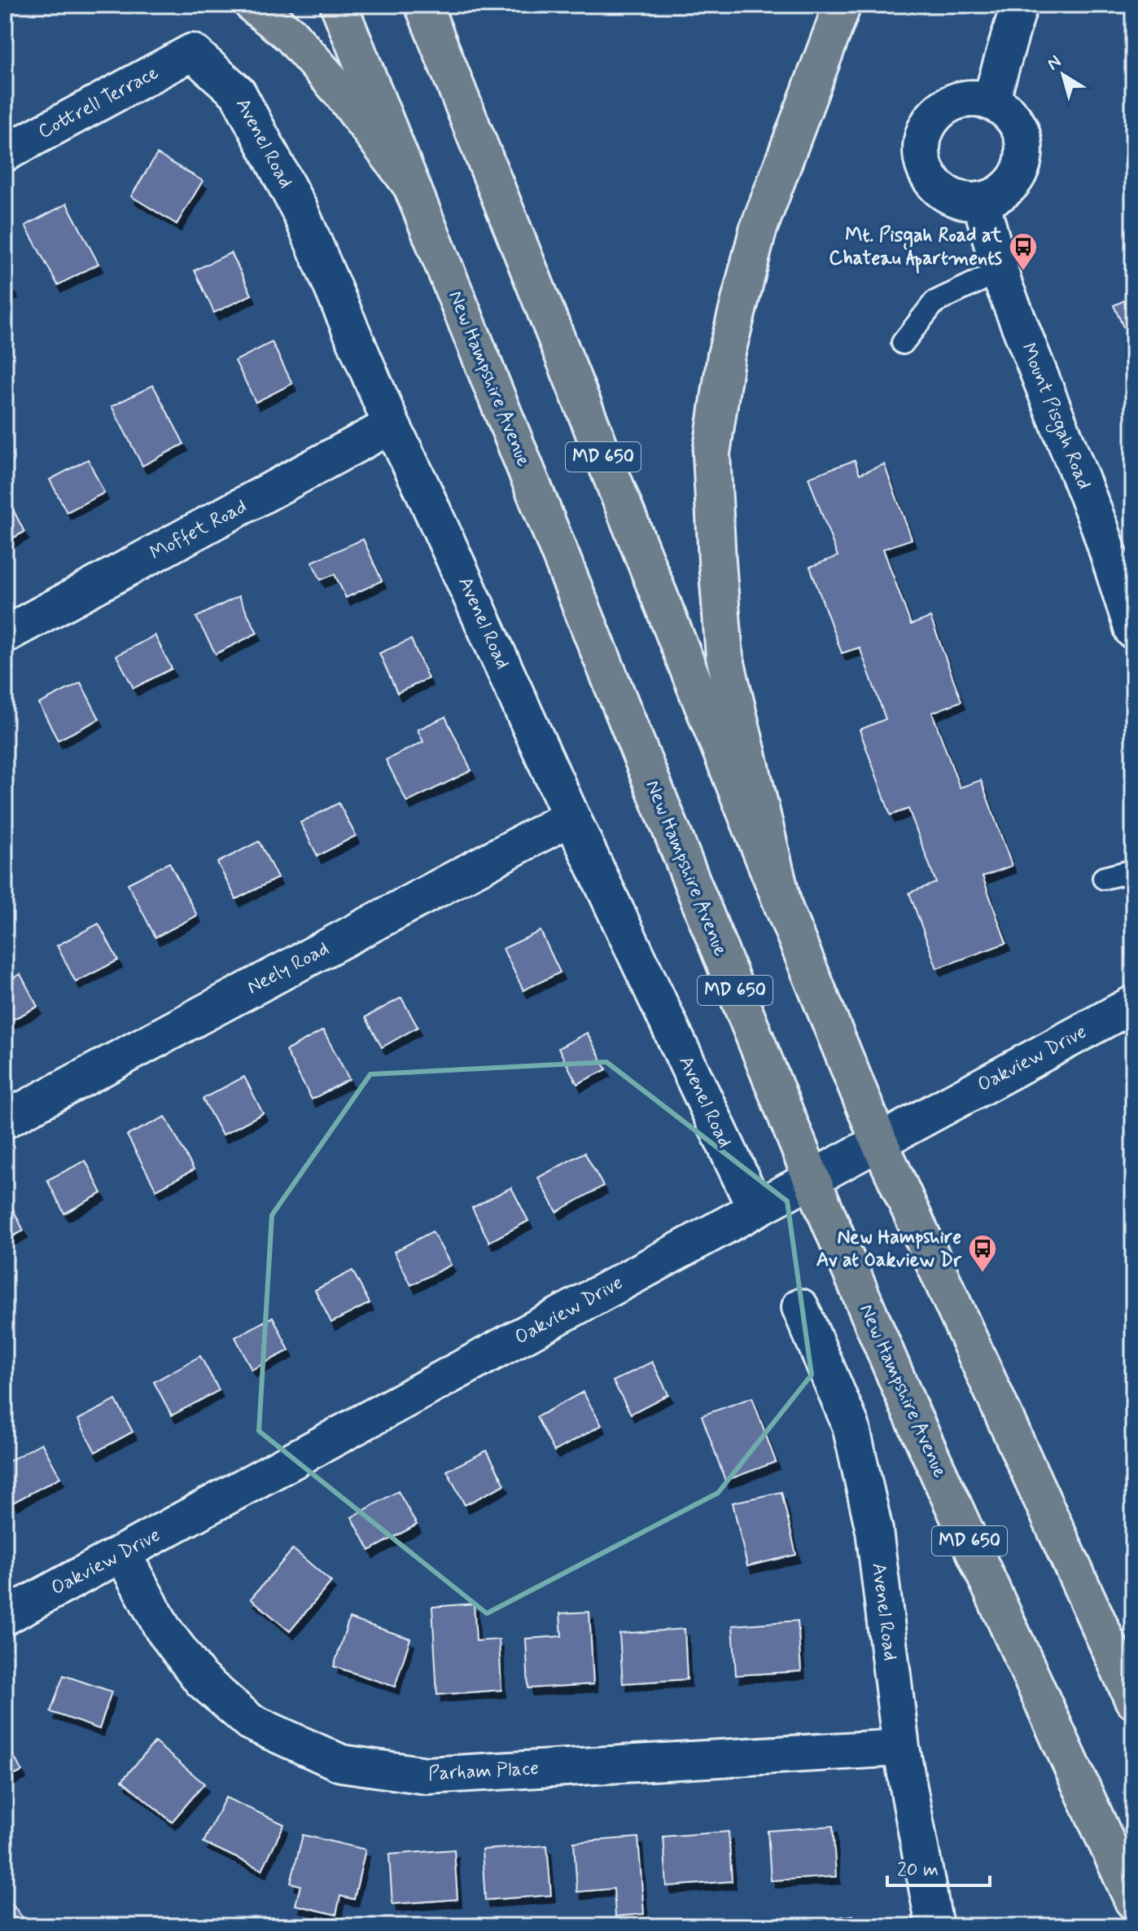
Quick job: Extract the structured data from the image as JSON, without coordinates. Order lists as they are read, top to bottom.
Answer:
{
  "streets": {
    "main road": ["New Hampshire Avenue", "MD 650"],
    "street": [
      "Cottrell Terrace",
      "Avenel Road",
      "Mount Pisgah Road",
      "Moffet Road",
      "Neely Road",
      "Oakview Drive",
      "Parham Place"
    ]
  },
  "crossings": [
    ["Cottrell Terrace", "Avenel Road"],
    ["Avenel Road", "Moffet Road"],
    ["Avenel Road", "Neely Road"],
    ["Avenel Road", "Oakview Drive"],
    ["Avenel Road", "Parham Place"],
    ["New Hampshire Avenue", "Oakview Drive"],
    ["MD 650", "Oakview Drive"],
    ["Oakview Drive", "Parham Place"]
  ],
  "places": {
    "bus stop": ["Mt. Pisgah Road at Chateau Apartments", "New Hampshire Av at Oakview Dr"]
  },
  "scale_bar": "20 m",
  "north": "top left"
}
